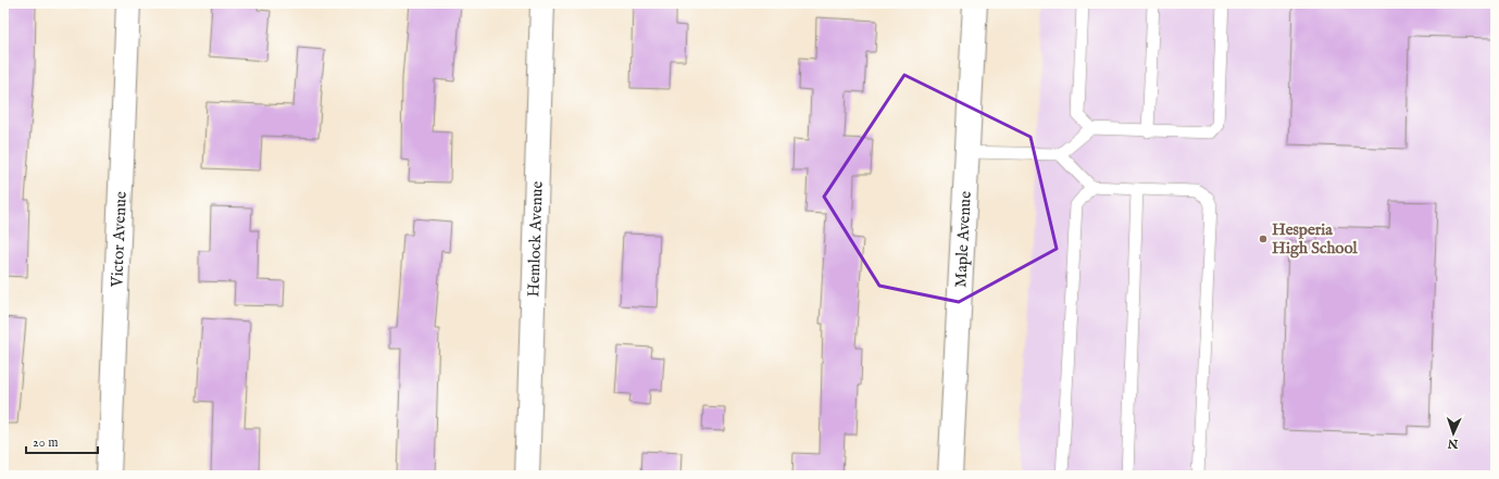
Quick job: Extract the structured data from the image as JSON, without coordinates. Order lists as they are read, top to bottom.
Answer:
{
  "streets": {
    "street": ["Victor Avenue", "Hemlock Avenue", "Maple Avenue"]
  },
  "places": ["Hesperia High School"],
  "scale_bar": "20 m",
  "north": "bottom"
}
